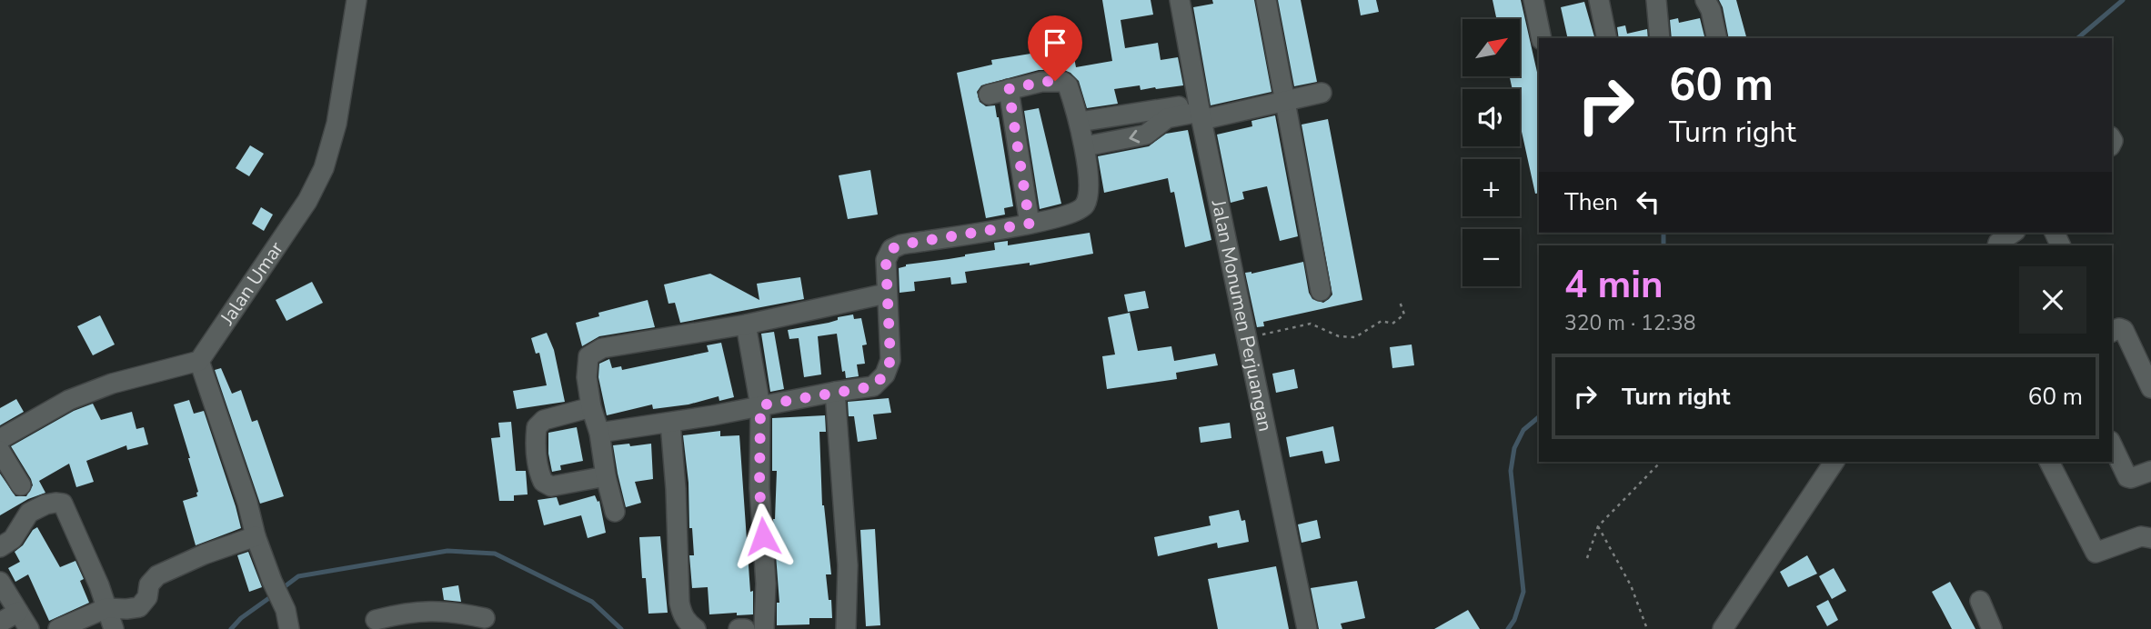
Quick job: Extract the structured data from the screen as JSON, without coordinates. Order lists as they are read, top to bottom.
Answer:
{
  "streets": {
    "street": ["Jalan Umar", "Jalan Monumen Perjuangan"]
  },
  "north": "top right",
  "page": {
    "map_buttons": ["+", "−"],
    "turn": ["60 m", "Turn right"],
    "then": "Then",
    "heading": ["4 min", "320 m · 12:38"],
    "list": [
      {
        "name": "Turn right",
        "value": "60 m"
      }
    ]
  }
}
